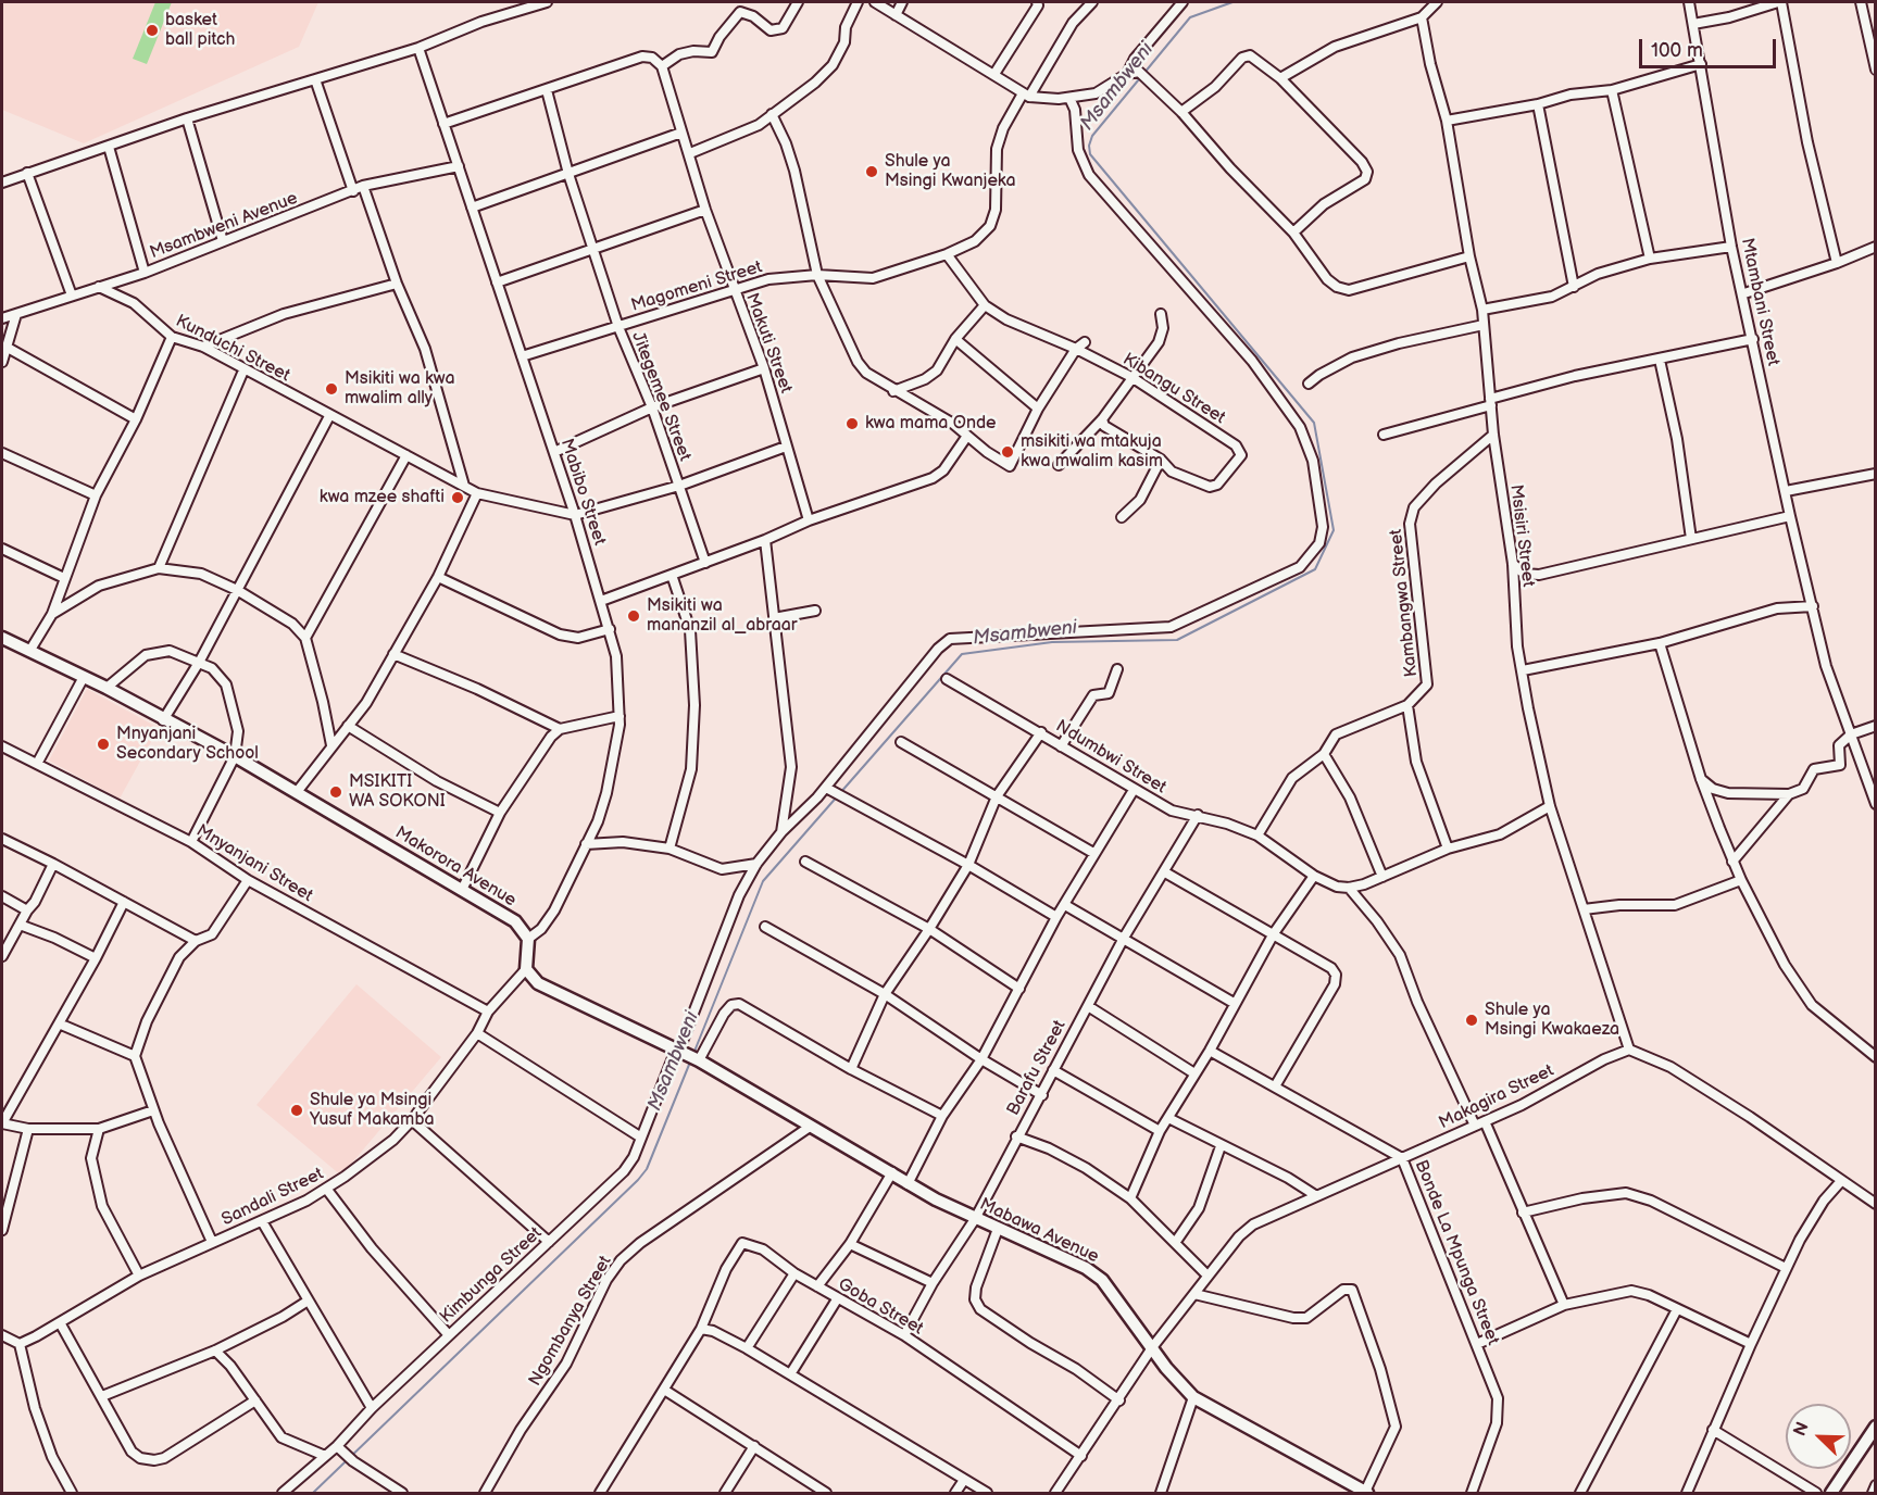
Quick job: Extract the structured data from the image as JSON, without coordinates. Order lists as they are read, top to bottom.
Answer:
{
  "streets": {
    "street": [
      "Msambweni Avenue",
      "Magomeni Street",
      "Mtambani Street",
      "Makuti Street",
      "Kunduchi Street",
      "Kibangu Street",
      "Jitegemee Street",
      "Mabibo Street",
      "Msisiri Street",
      "Kambangwa Street",
      "Ndumbwi Street",
      "Mnyanjani Street",
      "Makorora Avenue",
      "Barafu Street",
      "Makagira Street",
      "Sandali Street",
      "Mabawa Avenue",
      "Bonde La Mpunga Street",
      "Kimbunga Street",
      "Goba Street",
      "Ngombanya Street"
    ]
  },
  "crossings": [
    ["Msambweni Avenue", "Kunduchi Street"],
    ["Msambweni Avenue", "Mabibo Street"],
    ["Magomeni Street", "Makuti Street"],
    ["Magomeni Street", "Kibangu Street"],
    ["Magomeni Street", "Jitegemee Street"],
    ["Magomeni Street", "Mabibo Street"],
    ["Kunduchi Street", "Mabibo Street"],
    ["Mabibo Street", "Makorora Avenue"],
    ["Msisiri Street", "Kambangwa Street"],
    ["Msisiri Street", "Makagira Street"],
    ["Kambangwa Street", "Ndumbwi Street"],
    ["Ndumbwi Street", "Barafu Street"],
    ["Mnyanjani Street", "Sandali Street"],
    ["Barafu Street", "Mabawa Avenue"],
    ["Barafu Street", "Goba Street"],
    ["Makagira Street", "Mabawa Avenue"],
    ["Makagira Street", "Bonde La Mpunga Street"],
    ["Makagira Street", "Goba Street"],
    ["Mabawa Avenue", "Kimbunga Street"],
    ["Mabawa Avenue", "Ngombanya Street"]
  ],
  "water": ["Msambweni"],
  "places": [
    "basket ball pitch",
    "Shule ya Msingi Kwanjeka",
    "Msikiti wa kwa mwalim ally",
    "kwa mama Onde",
    "msikiti wa mtakuja kwa mwalim kasim",
    "kwa mzee shafti",
    "Msikiti wa mananzil al_abraar",
    "Mnyanjani Secondary School",
    "MSIKITI WA SOKONI",
    "Shule ya Msingi Kwakaeza",
    "Shule ya Msingi Yusuf Makamba"
  ],
  "scale_bar": "100 m",
  "north": "top left"
}
